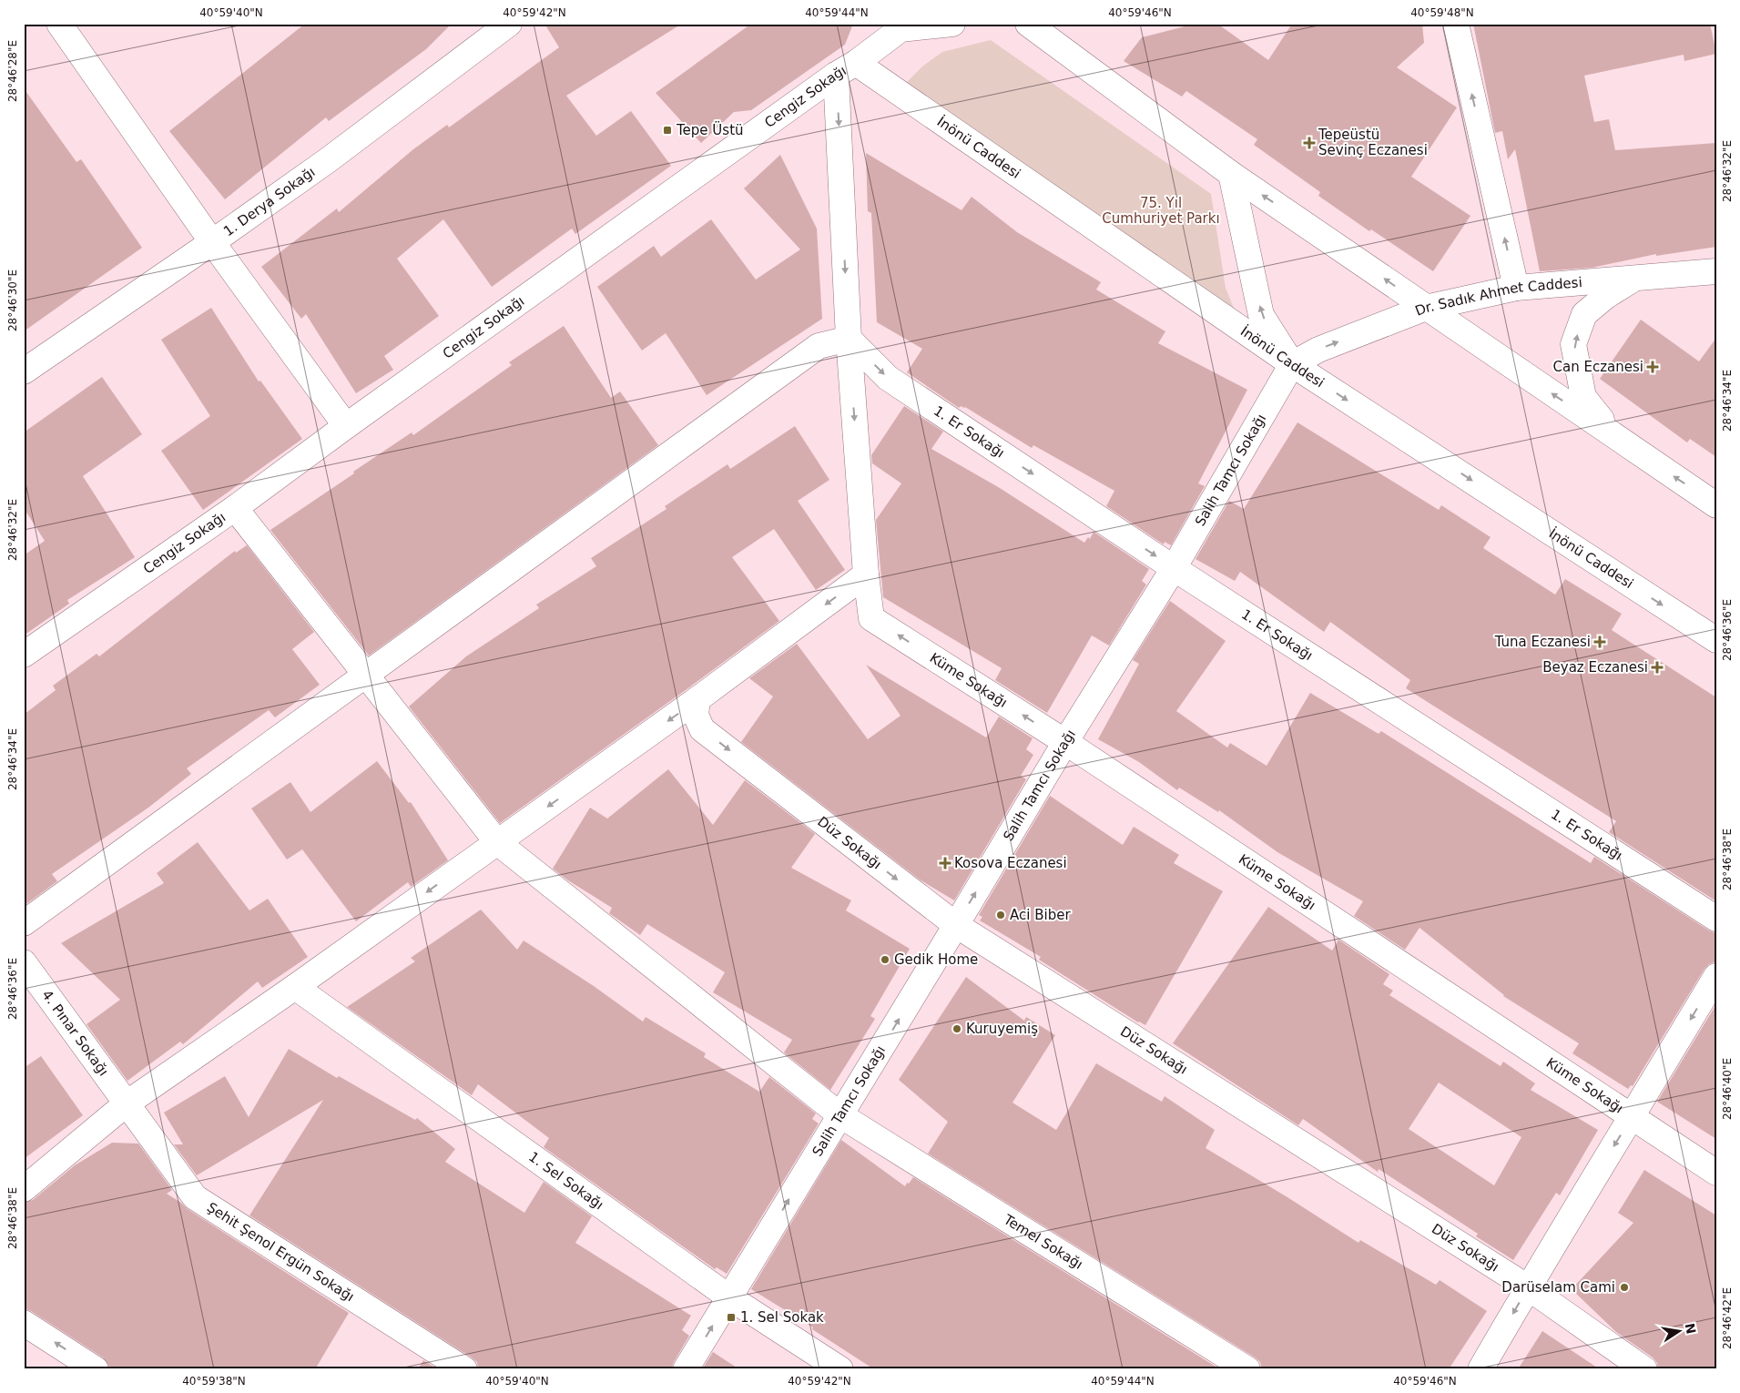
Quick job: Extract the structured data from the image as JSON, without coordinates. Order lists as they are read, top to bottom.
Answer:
{
  "streets": {
    "street": [
      "Cengiz Sokağı",
      "İnönü Caddesi",
      "1. Derya Sokağı",
      "Dr. Sadık Ahmet Caddesi",
      "1. Er Sokağı",
      "Salih Tamcı Sokağı",
      "Küme Sokağı",
      "Düz Sokağı",
      "4. Pınar Sokağı",
      "1. Sel Sokağı",
      "Temel Sokağı",
      "Şehit Şenol Ergün Sokağı"
    ]
  },
  "crossings": [
    ["Cengiz Sokağı", "İnönü Caddesi"],
    ["Cengiz Sokağı", "Temel Sokağı"],
    ["İnönü Caddesi", "Dr. Sadık Ahmet Caddesi"],
    ["İnönü Caddesi", "Salih Tamcı Sokağı"],
    ["Dr. Sadık Ahmet Caddesi", "Salih Tamcı Sokağı"],
    ["1. Er Sokağı", "Salih Tamcı Sokağı"],
    ["Salih Tamcı Sokağı", "Küme Sokağı"],
    ["Salih Tamcı Sokağı", "Düz Sokağı"],
    ["Salih Tamcı Sokağı", "1. Sel Sokağı"],
    ["Salih Tamcı Sokağı", "Temel Sokağı"],
    ["4. Pınar Sokağı", "Şehit Şenol Ergün Sokağı"]
  ],
  "one_way": ["1. Er Sokağı", "Salih Tamcı Sokağı"],
  "parks": ["75. Yıl Cumhuriyet Parkı"],
  "places": {
    "transit": ["Tepe Üstü", "1. Sel Sokak"],
    "health": [
      "Tepeüstü Sevinç Eczanesi",
      "Can Eczanesi",
      "Tuna Eczanesi",
      "Beyaz Eczanesi",
      "Kosova Eczanesi"
    ],
    "other": [
      "Aci Biber",
      "Gedik Home",
      "Kuruyemiş",
      "Darüselam Cami"
    ]
  },
  "north": "right",
  "coordinates": [
    "40°59'40\"N",
    "40°59'42\"N",
    "40°59'44\"N",
    "40°59'46\"N",
    "40°59'48\"N",
    "28°46'28\"E",
    "28°46'32\"E",
    "28°46'30\"E",
    "28°46'34\"E",
    "28°46'36\"E",
    "28°46'38\"E",
    "28°46'40\"E",
    "28°46'42\"E",
    "40°59'38\"N"
  ]
}
